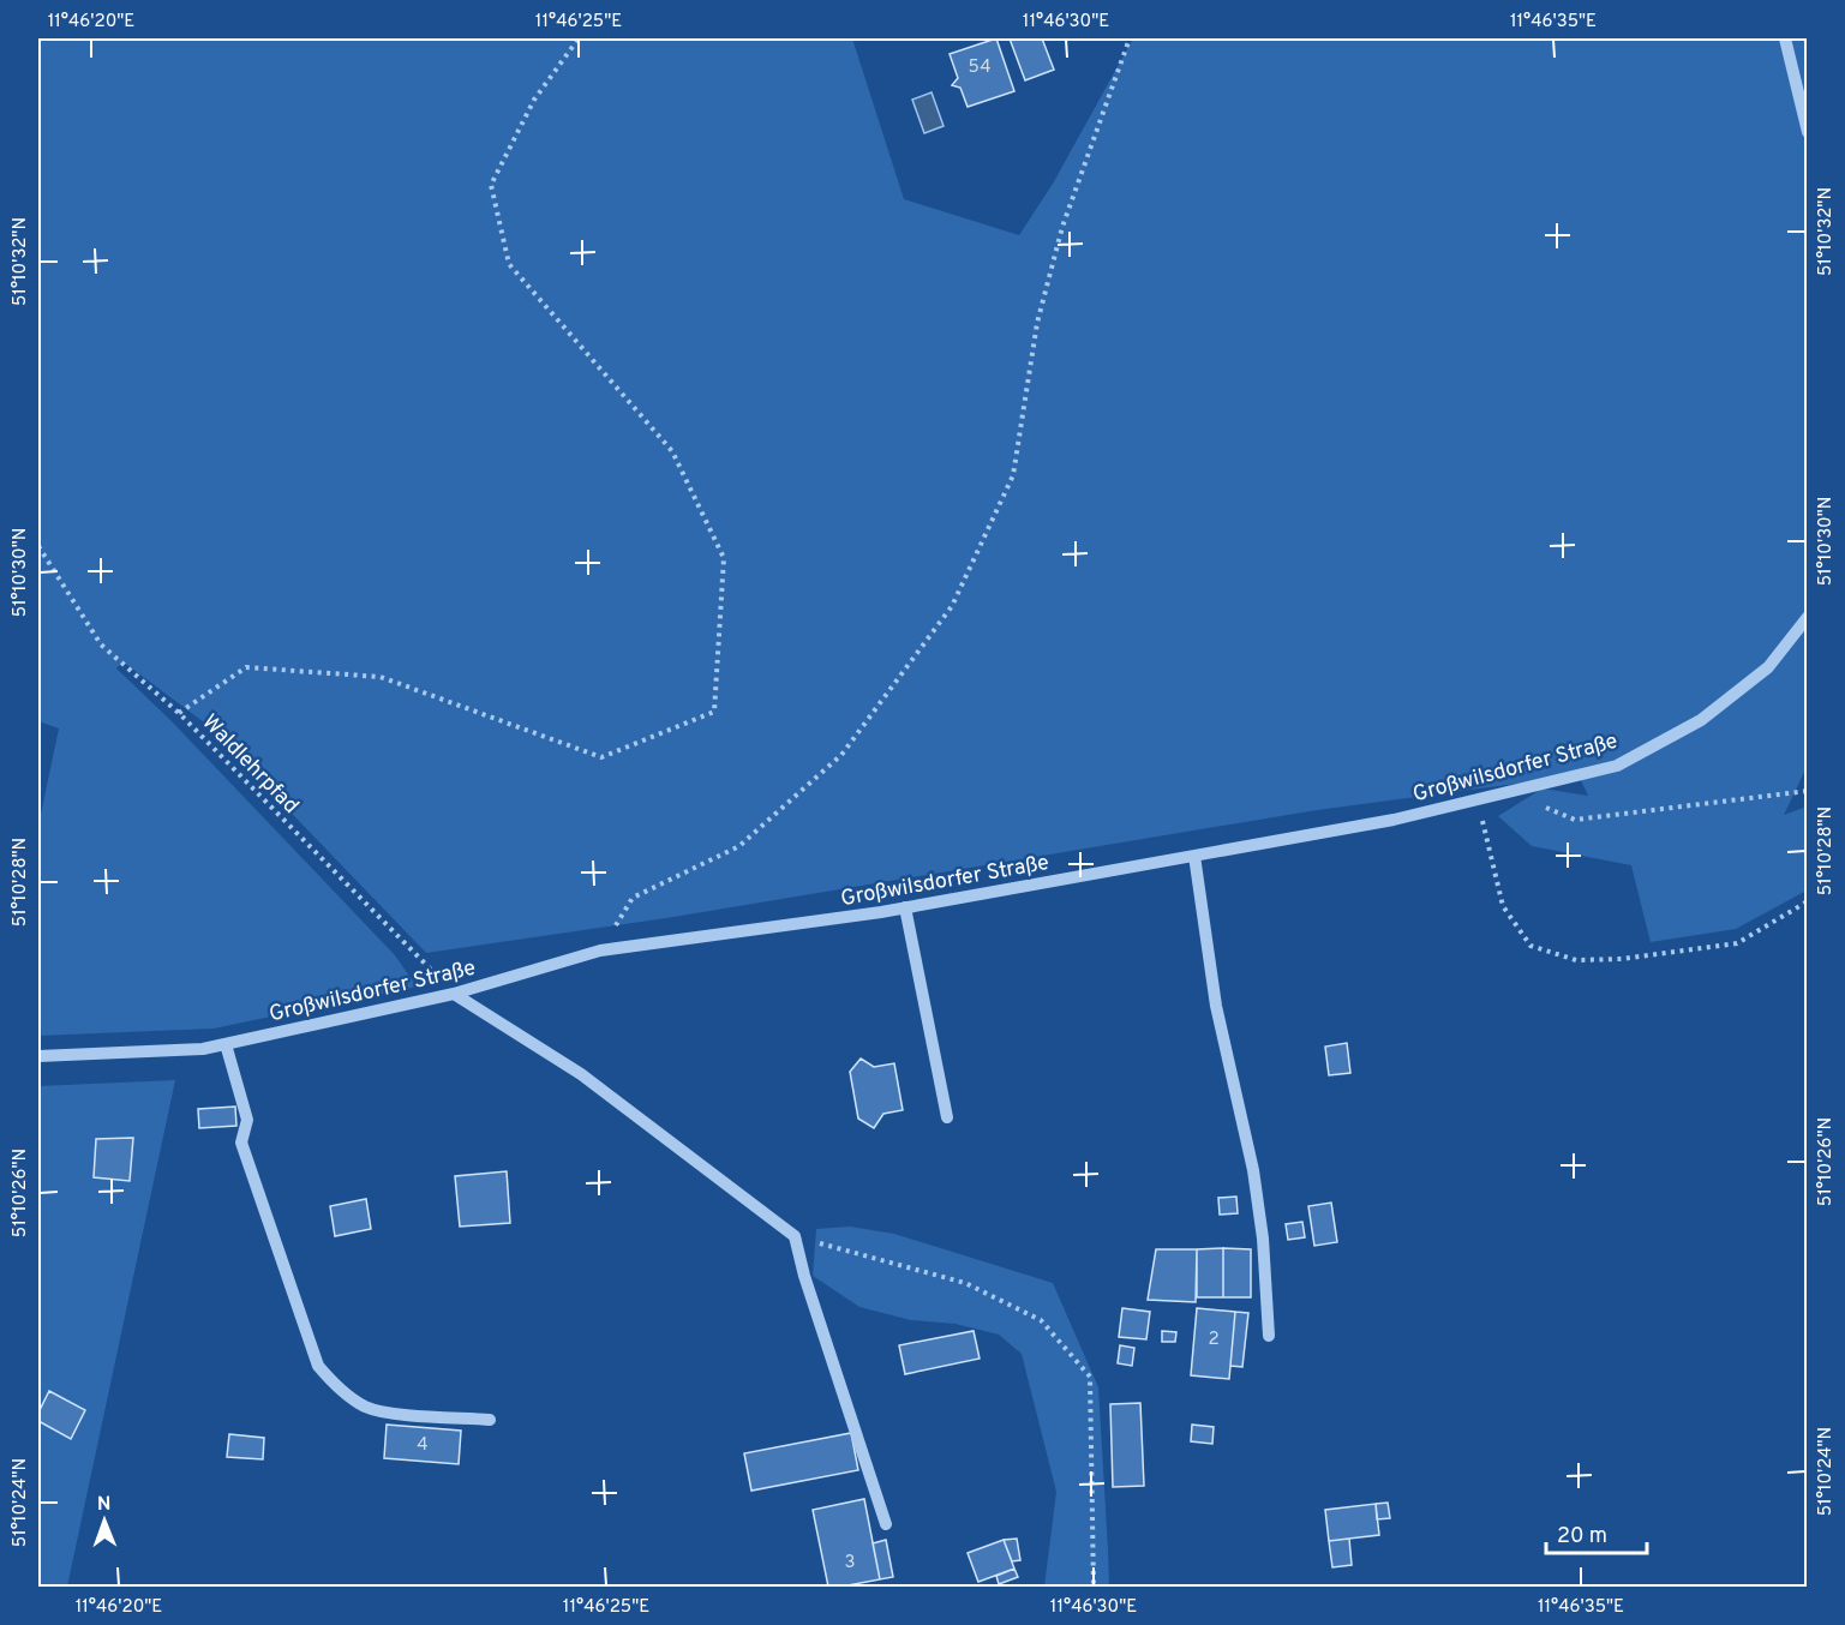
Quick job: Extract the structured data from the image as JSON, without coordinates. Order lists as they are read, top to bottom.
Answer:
{
  "streets": {
    "street": ["Großwilsdorfer Straße"],
    "path": ["Waldlehrpfad"]
  },
  "crossings": [
    ["Waldlehrpfad", "Großwilsdorfer Straße"]
  ],
  "house_numbers": [
    "54",
    "2",
    "4",
    "3"
  ],
  "scale_bar": "20 m",
  "north": "top",
  "coordinates": [
    "11°46'20\"E",
    "11°46'25\"E",
    "11°46'30\"E",
    "11°46'35\"E",
    "51°10'32\"N",
    "51°10'30\"N",
    "51°10'28\"N",
    "51°10'26\"N",
    "51°10'24\"N"
  ]
}
